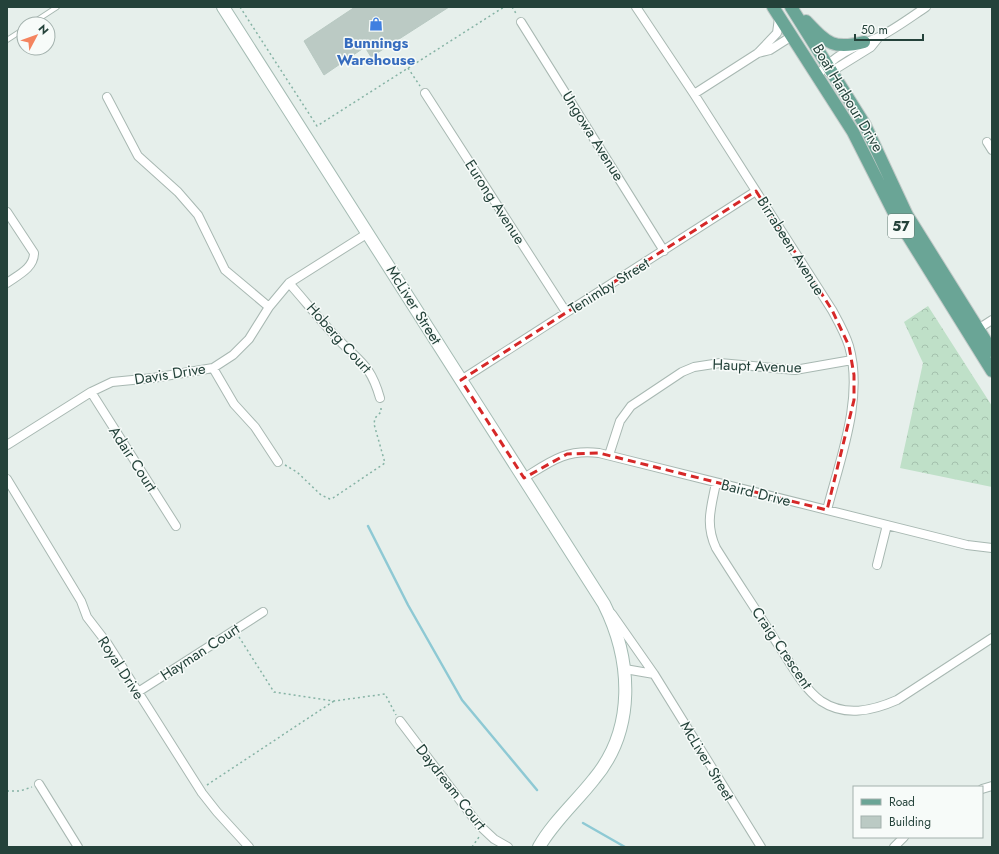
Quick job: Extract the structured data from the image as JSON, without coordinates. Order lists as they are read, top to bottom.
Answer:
{
  "streets": {
    "main road": ["Boat Harbour Drive", "57"],
    "street": [
      "Ungowa Avenue",
      "Eurong Avenue",
      "Birrabeen Avenue",
      "Tenimby Street",
      "McLiver Street",
      "Hoberg Court",
      "Haupt Avenue",
      "Davis Drive",
      "Adair Court",
      "Baird Drive",
      "Craig Crescent",
      "Hayman Court",
      "Royal Drive",
      "Daydream Court"
    ]
  },
  "crossings": [
    ["Ungowa Avenue", "Tenimby Street"],
    ["Eurong Avenue", "Tenimby Street"],
    ["Birrabeen Avenue", "Tenimby Street"],
    ["Birrabeen Avenue", "Haupt Avenue"],
    ["Birrabeen Avenue", "Baird Drive"],
    ["Tenimby Street", "McLiver Street"],
    ["McLiver Street", "Davis Drive"],
    ["McLiver Street", "Baird Drive"],
    ["Hoberg Court", "Davis Drive"],
    ["Haupt Avenue", "Baird Drive"],
    ["Davis Drive", "Adair Court"],
    ["Baird Drive", "Craig Crescent"],
    ["Hayman Court", "Royal Drive"]
  ],
  "places": {
    "shop": ["Bunnings Warehouse"]
  },
  "legend": ["Road", "Building"],
  "scale_bar": "50 m",
  "north": "top right"
}
